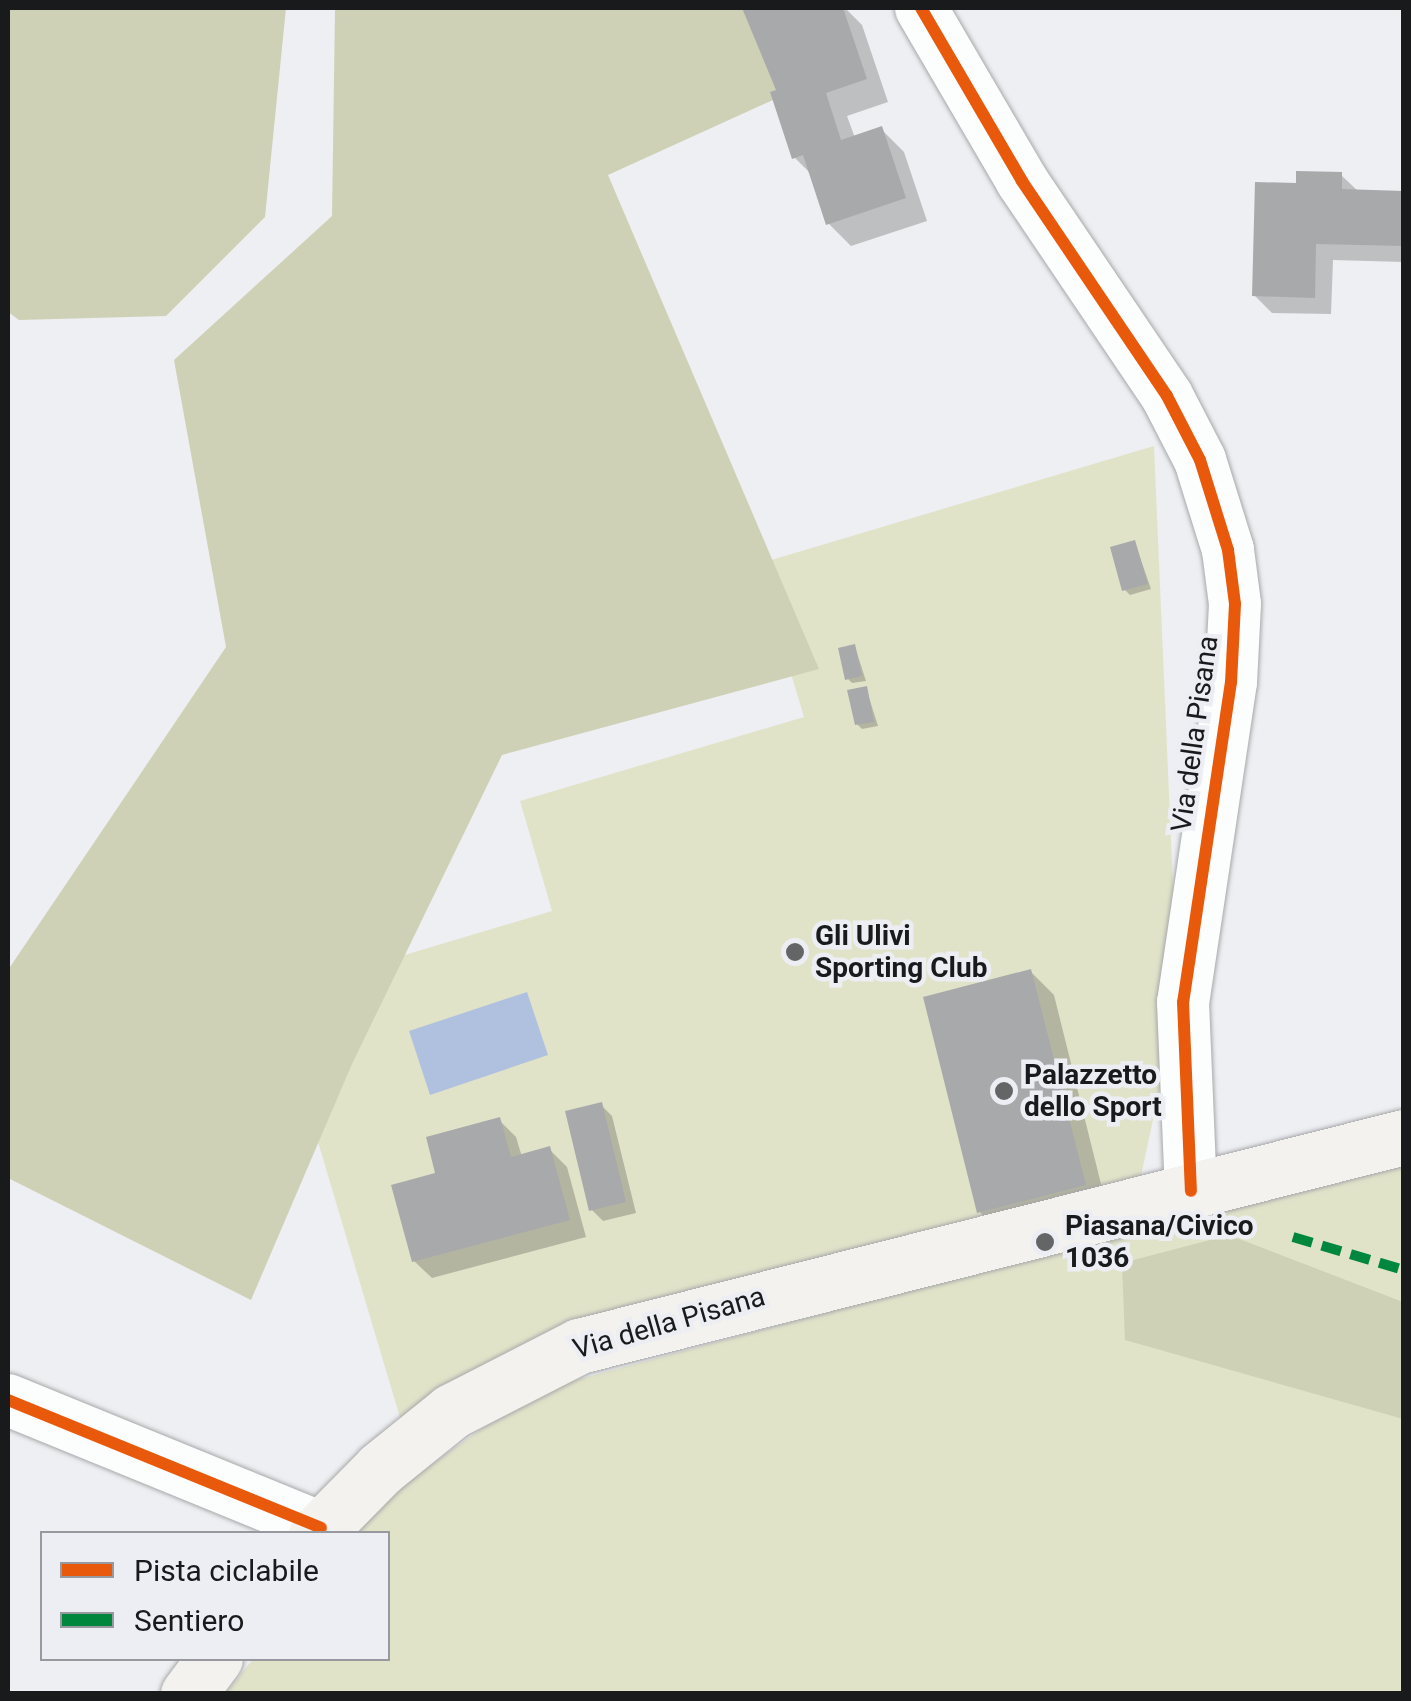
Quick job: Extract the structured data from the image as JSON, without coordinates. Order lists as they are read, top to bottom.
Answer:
{
  "streets": {
    "main road": ["Via della Pisana"]
  },
  "places": ["Gli Ulivi Sporting Club", "Palazzetto dello Sport", "Piasana/Civico 1036"],
  "legend": ["Pista ciclabile", "Sentiero"]
}
